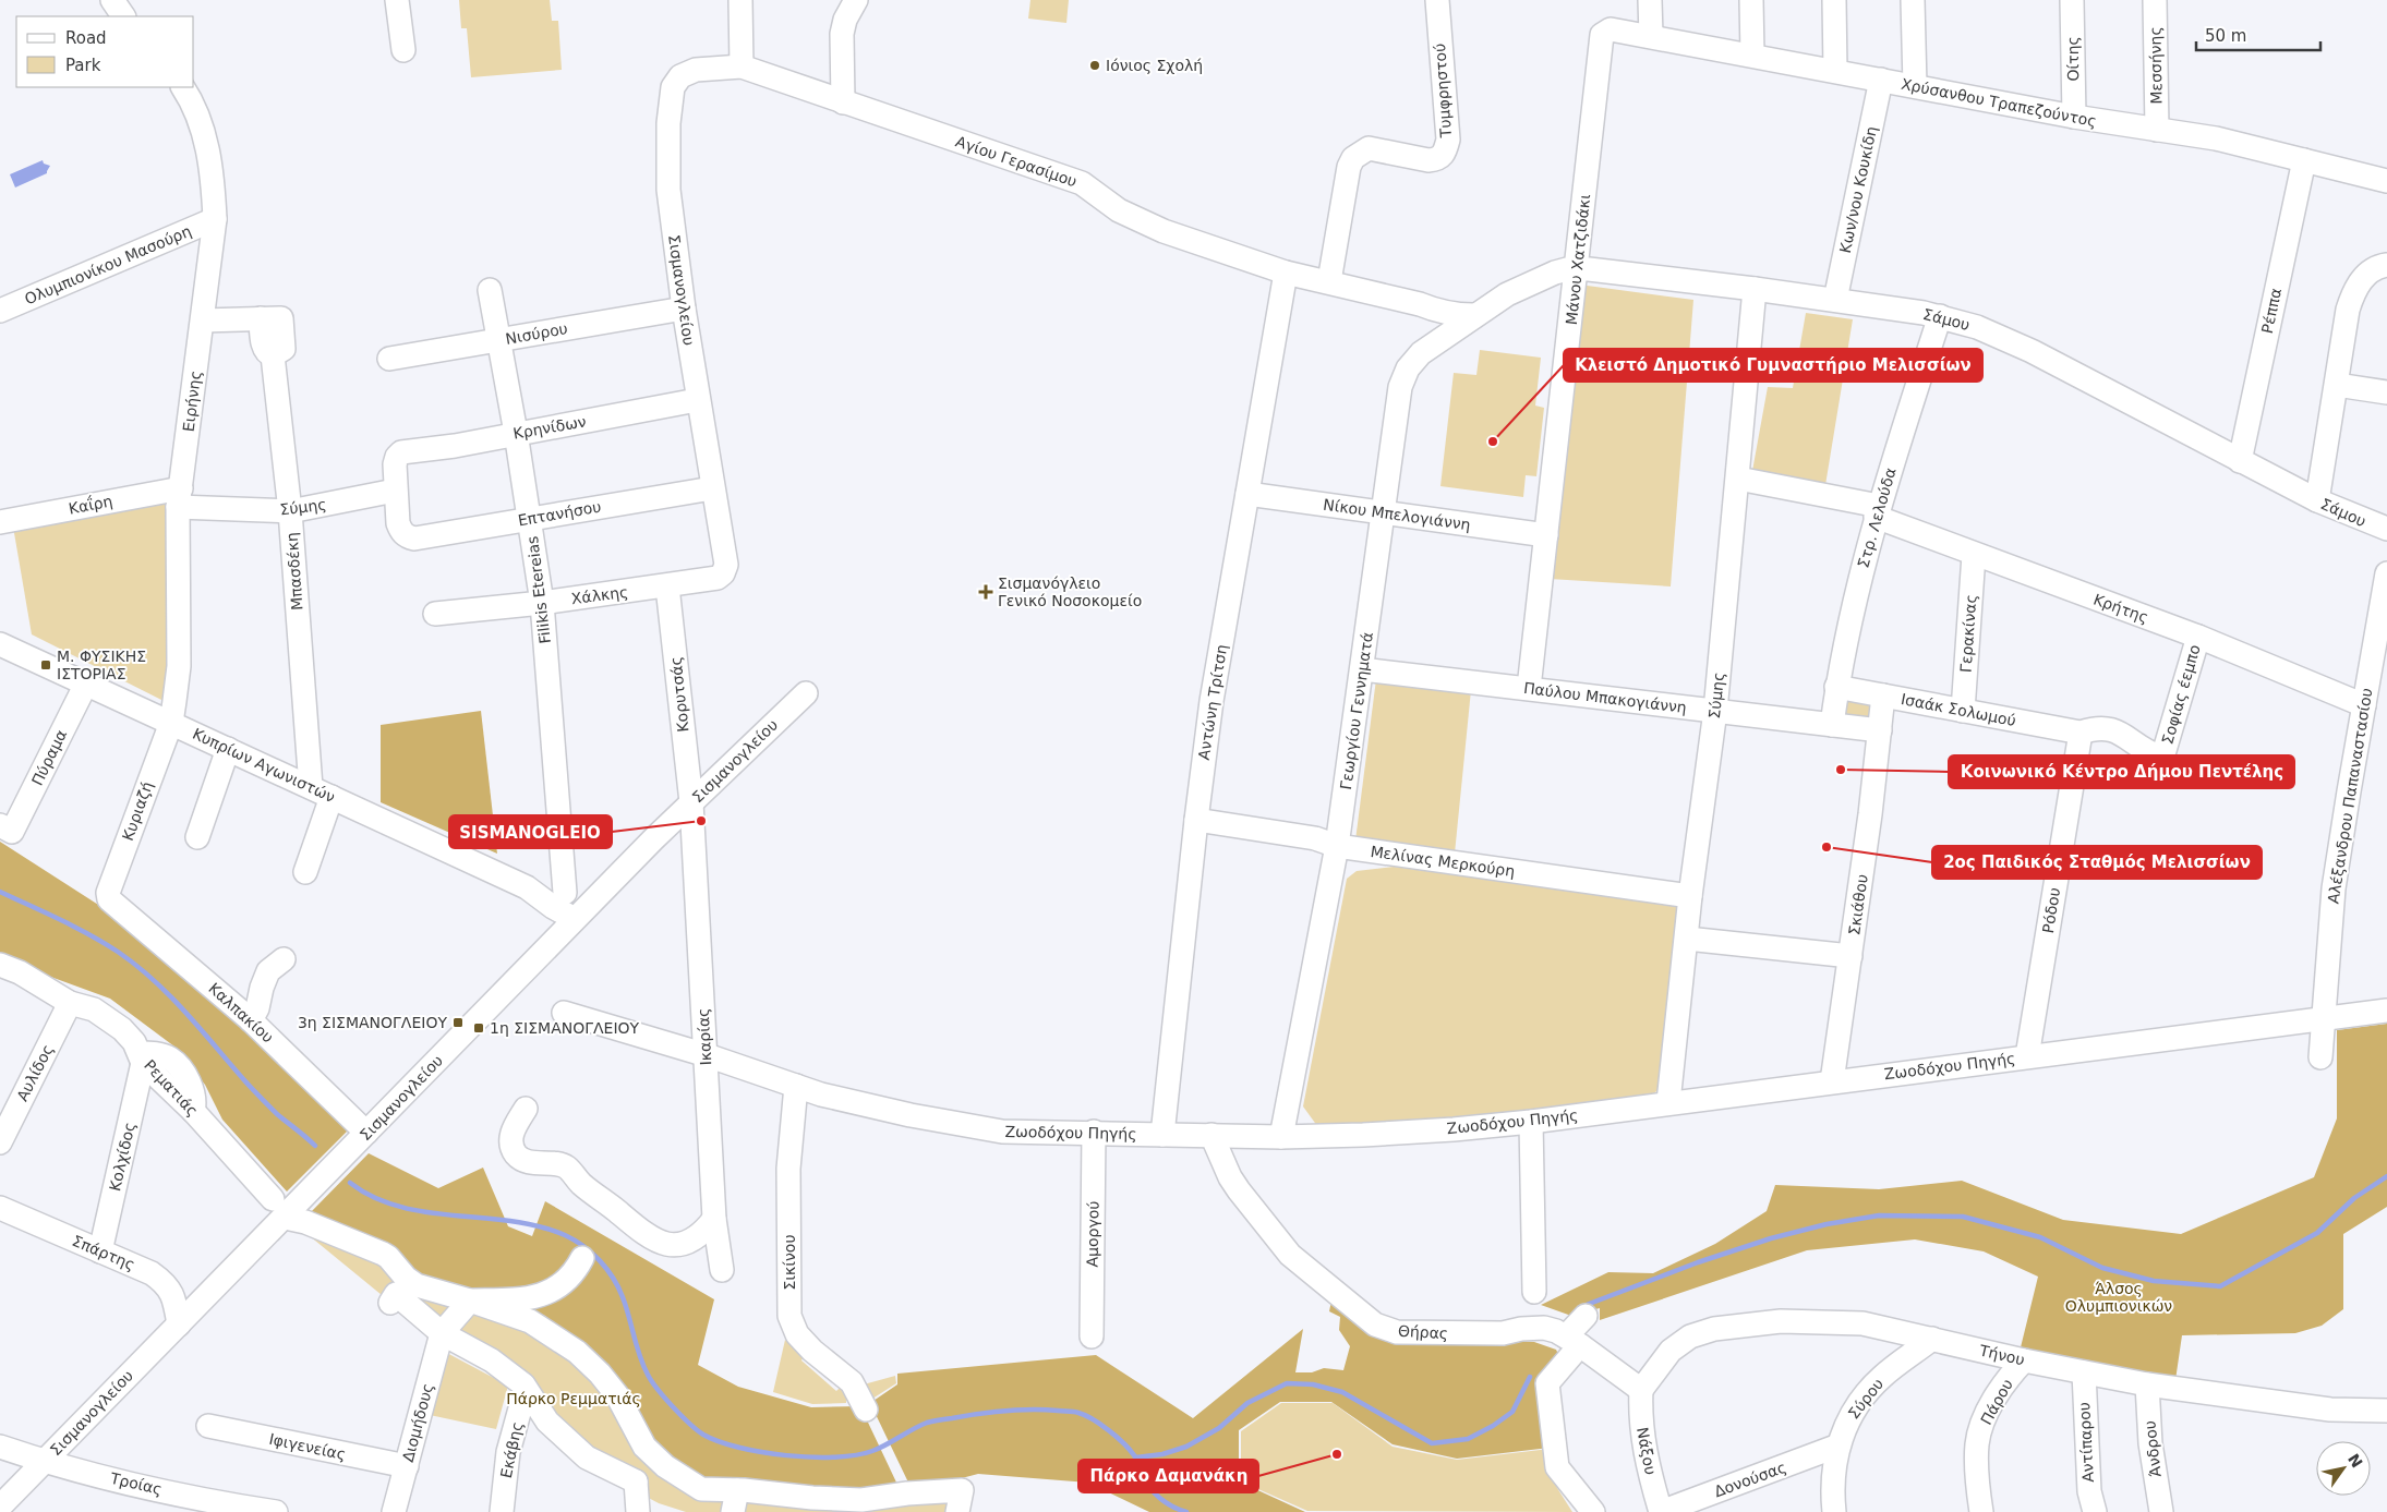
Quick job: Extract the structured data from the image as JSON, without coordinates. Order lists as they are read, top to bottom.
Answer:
{
  "streets": {
    "street": [
      "Οίτης",
      "Μεσσήνης",
      "Τυμφρηστού",
      "Χρύσανθου Τραπεζούντος",
      "Αγίου Γερασίμου",
      "Κων/νου Κουκίδη",
      "Μάνου Χατζιδάκι",
      "Ολυμπιονίκου Μασούρη",
      "Σισμανογλείου",
      "Ρέππα",
      "Σάμου",
      "Νισύρου",
      "Ειρήνης",
      "Κρηνίδων",
      "Καΐρη",
      "Σύμης",
      "Επτανήσου",
      "Νίκου Μπελογιάννη",
      "Στρ. Λελούδα",
      "Μπασδέκη",
      "Filikis Etereias",
      "Χάλκης",
      "Κρήτης",
      "Γερακίνας",
      "Κορυτσάς",
      "Σοφίας έεμπο",
      "Παύλου Μπακογιάννη",
      "Αντώνη Τρίτση",
      "Ισαάκ Σολωμού",
      "Γεωργίου Γεννηματά",
      "Πύραμα",
      "Κυπρίων Αγωνιστών",
      "Αλέξανδρου Παπαναστασίου",
      "Κυριαζή",
      "Μελίνας Μερκούρη",
      "Σκιάθου",
      "Ρόδου",
      "Καλπακίου",
      "Ικαρίας",
      "Ζωοδόχου Πηγής",
      "Αυλίδος",
      "Ρεματιάς",
      "Κολχίδος",
      "Αμοργού",
      "Σπάρτης",
      "Σικίνου",
      "Θήρας",
      "Τήνου",
      "Σύρου",
      "Πάρου",
      "Διομήδους",
      "Αντίπαρου",
      "Ιφιγενείας",
      "Άνδρου",
      "Εκάβης",
      "Νάξου",
      "Δονούσας",
      "Τροίας"
    ]
  },
  "crossings": [
    ["Οίτης", "Χρύσανθου Τραπεζούντος"],
    ["Μεσσήνης", "Χρύσανθου Τραπεζούντος"],
    ["Τυμφρηστού", "Αγίου Γερασίμου"],
    ["Χρύσανθου Τραπεζούντος", "Κων/νου Κουκίδη"],
    ["Χρύσανθου Τραπεζούντος", "Μάνου Χατζιδάκι"],
    ["Χρύσανθου Τραπεζούντος", "Ρέππα"],
    ["Αγίου Γερασίμου", "Σισμανογλείου"],
    ["Αγίου Γερασίμου", "Σάμου"],
    ["Αγίου Γερασίμου", "Αντώνη Τρίτση"],
    ["Αγίου Γερασίμου", "Γεωργίου Γεννηματά"],
    ["Κων/νου Κουκίδη", "Σάμου"],
    ["Μάνου Χατζιδάκι", "Σάμου"],
    ["Μάνου Χατζιδάκι", "Νίκου Μπελογιάννη"],
    ["Μάνου Χατζιδάκι", "Παύλου Μπακογιάννη"],
    ["Ολυμπιονίκου Μασούρη", "Ειρήνης"],
    ["Σισμανογλείου", "Νισύρου"],
    ["Σισμανογλείου", "Κρηνίδων"],
    ["Σισμανογλείου", "Επτανήσου"],
    ["Σισμανογλείου", "Χάλκης"],
    ["Σισμανογλείου", "Κορυτσάς"],
    ["Σισμανογλείου", "Κυπρίων Αγωνιστών"],
    ["Σισμανογλείου", "Καλπακίου"],
    ["Σισμανογλείου", "Ικαρίας"],
    ["Σισμανογλείου", "Ρεματιάς"],
    ["Σισμανογλείου", "Σπάρτης"],
    ["Σισμανογλείου", "Τροίας"],
    ["Ρέππα", "Σάμου"],
    ["Σάμου", "Σύμης"],
    ["Σάμου", "Στρ. Λελούδα"],
    ["Σάμου", "Γεωργίου Γεννηματά"],
    ["Νισύρου", "Filikis Etereias"],
    ["Ειρήνης", "Καΐρη"],
    ["Ειρήνης", "Σύμης"],
    ["Ειρήνης", "Μπασδέκη"],
    ["Ειρήνης", "Κυπρίων Αγωνιστών"],
    ["Ειρήνης", "Κυριαζή"],
    ["Κρηνίδων", "Σύμης"],
    ["Κρηνίδων", "Επτανήσου"],
    ["Κρηνίδων", "Filikis Etereias"],
    ["Καΐρη", "Σύμης"],
    ["Σύμης", "Επτανήσου"],
    ["Σύμης", "Μπασδέκη"],
    ["Σύμης", "Κρήτης"],
    ["Σύμης", "Παύλου Μπακογιάννη"],
    ["Σύμης", "Μελίνας Μερκούρη"],
    ["Σύμης", "Ζωοδόχου Πηγής"],
    ["Επτανήσου", "Filikis Etereias"],
    ["Νίκου Μπελογιάννη", "Αντώνη Τρίτση"],
    ["Νίκου Μπελογιάννη", "Γεωργίου Γεννηματά"],
    ["Στρ. Λελούδα", "Κρήτης"],
    ["Στρ. Λελούδα", "Παύλου Μπακογιάννη"],
    ["Στρ. Λελούδα", "Ισαάκ Σολωμού"],
    ["Μπασδέκη", "Κυπρίων Αγωνιστών"],
    ["Filikis Etereias", "Χάλκης"],
    ["Filikis Etereias", "Κυπρίων Αγωνιστών"],
    ["Χάλκης", "Κορυτσάς"],
    ["Κρήτης", "Γερακίνας"],
    ["Κρήτης", "Σοφίας έεμπο"],
    ["Κρήτης", "Αλέξανδρου Παπαναστασίου"],
    ["Γερακίνας", "Ισαάκ Σολωμού"],
    ["Κορυτσάς", "Ικαρίας"],
    ["Σοφίας έεμπο", "Ισαάκ Σολωμού"],
    ["Σοφίας έεμπο", "Ρόδου"],
    ["Παύλου Μπακογιάννη", "Γεωργίου Γεννηματά"],
    ["Παύλου Μπακογιάννη", "Σκιάθου"],
    ["Αντώνη Τρίτση", "Μελίνας Μερκούρη"],
    ["Αντώνη Τρίτση", "Ζωοδόχου Πηγής"],
    ["Ισαάκ Σολωμού", "Σκιάθου"],
    ["Ισαάκ Σολωμού", "Ρόδου"],
    ["Γεωργίου Γεννηματά", "Μελίνας Μερκούρη"],
    ["Γεωργίου Γεννηματά", "Ζωοδόχου Πηγής"],
    ["Πύραμα", "Κυπρίων Αγωνιστών"],
    ["Κυπρίων Αγωνιστών", "Κυριαζή"],
    ["Αλέξανδρου Παπαναστασίου", "Ζωοδόχου Πηγής"],
    ["Κυριαζή", "Καλπακίου"],
    ["Σκιάθου", "Ζωοδόχου Πηγής"],
    ["Ρόδου", "Ζωοδόχου Πηγής"],
    ["Ικαρίας", "Ζωοδόχου Πηγής"],
    ["Ζωοδόχου Πηγής", "Αμοργού"],
    ["Ζωοδόχου Πηγής", "Σικίνου"],
    ["Ζωοδόχου Πηγής", "Θήρας"],
    ["Αυλίδος", "Ρεματιάς"],
    ["Ρεματιάς", "Κολχίδος"],
    ["Κολχίδος", "Σπάρτης"],
    ["Θήρας", "Τήνου"],
    ["Θήρας", "Νάξου"],
    ["Τήνου", "Σύρου"],
    ["Τήνου", "Πάρου"],
    ["Τήνου", "Αντίπαρου"],
    ["Τήνου", "Άνδρου"],
    ["Τήνου", "Νάξου"],
    ["Σύρου", "Δονούσας"],
    ["Διομήδους", "Ιφιγενείας"],
    ["Νάξου", "Δονούσας"]
  ],
  "parks": ["Άλσος Ολυμπιονικών", "Πάρκο Ρεμματιάς"],
  "places": {
    "other": [
      "Ιόνιος Σχολή",
      "Κλειστό Δημοτικό Γυμναστήριο Μελισσίων",
      "Κοινωνικό Κέντρο Δήμου Πεντέλης",
      "SISMANOGLEIO",
      "2ος Παιδικός Σταθμός Μελισσίων",
      "Πάρκο Δαμανάκη"
    ],
    "health": ["Σισμανόγλειο Γενικό Νοσοκομείο"],
    "transit": ["Μ. ΦΥΣΙΚΗΣ ΙΣΤΟΡΙΑΣ", "3η ΣΙΣΜΑΝΟΓΛΕΙΟΥ", "1η ΣΙΣΜΑΝΟΓΛΕΙΟΥ"]
  },
  "legend": ["Road", "Park"],
  "scale_bar": "50 m",
  "north": "top right"
}
